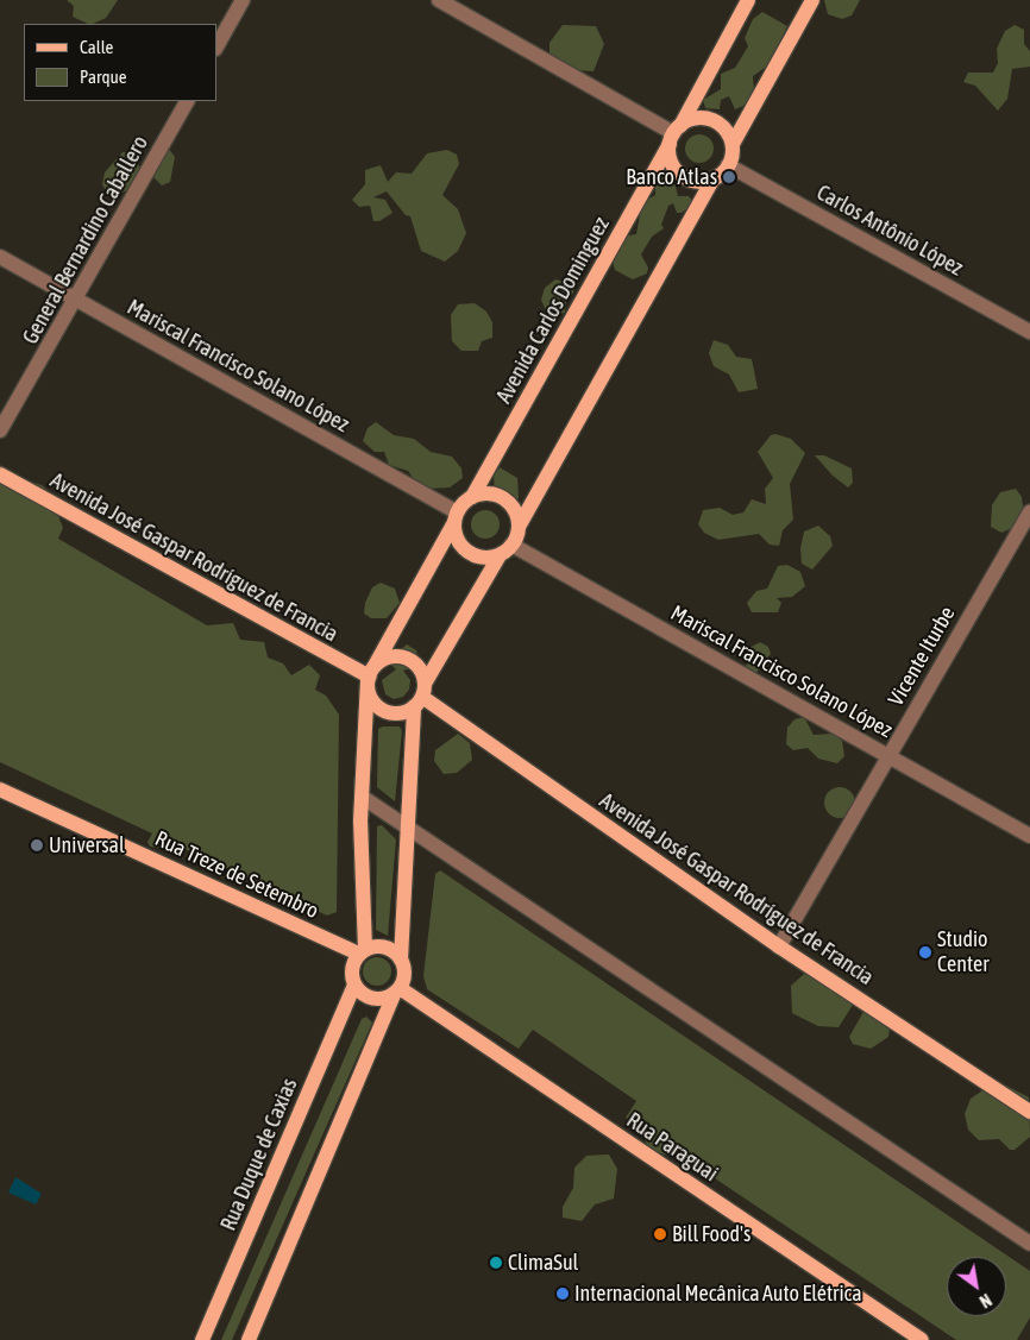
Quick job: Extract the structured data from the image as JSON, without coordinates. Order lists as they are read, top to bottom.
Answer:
{
  "streets": {
    "main road": [
      "Avenida Carlos Dominguez",
      "Avenida José Gaspar Rodríguez de Francia",
      "Rua Treze de Setembro",
      "Rua Paraguai",
      "Rua Duque de Caxias"
    ],
    "street": [
      "Carlos Antônio López",
      "General Bernardino Caballero",
      "Mariscal Francisco Solano López",
      "Vicente Iturbe"
    ]
  },
  "crossings": [
    ["Carlos Antônio López", "Avenida Carlos Dominguez"],
    ["General Bernardino Caballero", "Mariscal Francisco Solano López"],
    ["Avenida Carlos Dominguez", "Mariscal Francisco Solano López"],
    ["Mariscal Francisco Solano López", "Vicente Iturbe"],
    ["Avenida José Gaspar Rodríguez de Francia", "Vicente Iturbe"],
    ["Rua Treze de Setembro", "Rua Paraguai"],
    ["Rua Treze de Setembro", "Rua Duque de Caxias"],
    ["Rua Paraguai", "Rua Duque de Caxias"]
  ],
  "places": [
    "Banco Atlas",
    "Universal",
    "Studio Center",
    "Bill Food's",
    "ClimaSul",
    "Internacional Mecânica Auto Elétrica"
  ],
  "legend": ["Calle", "Parque"],
  "north": "bottom right"
}
